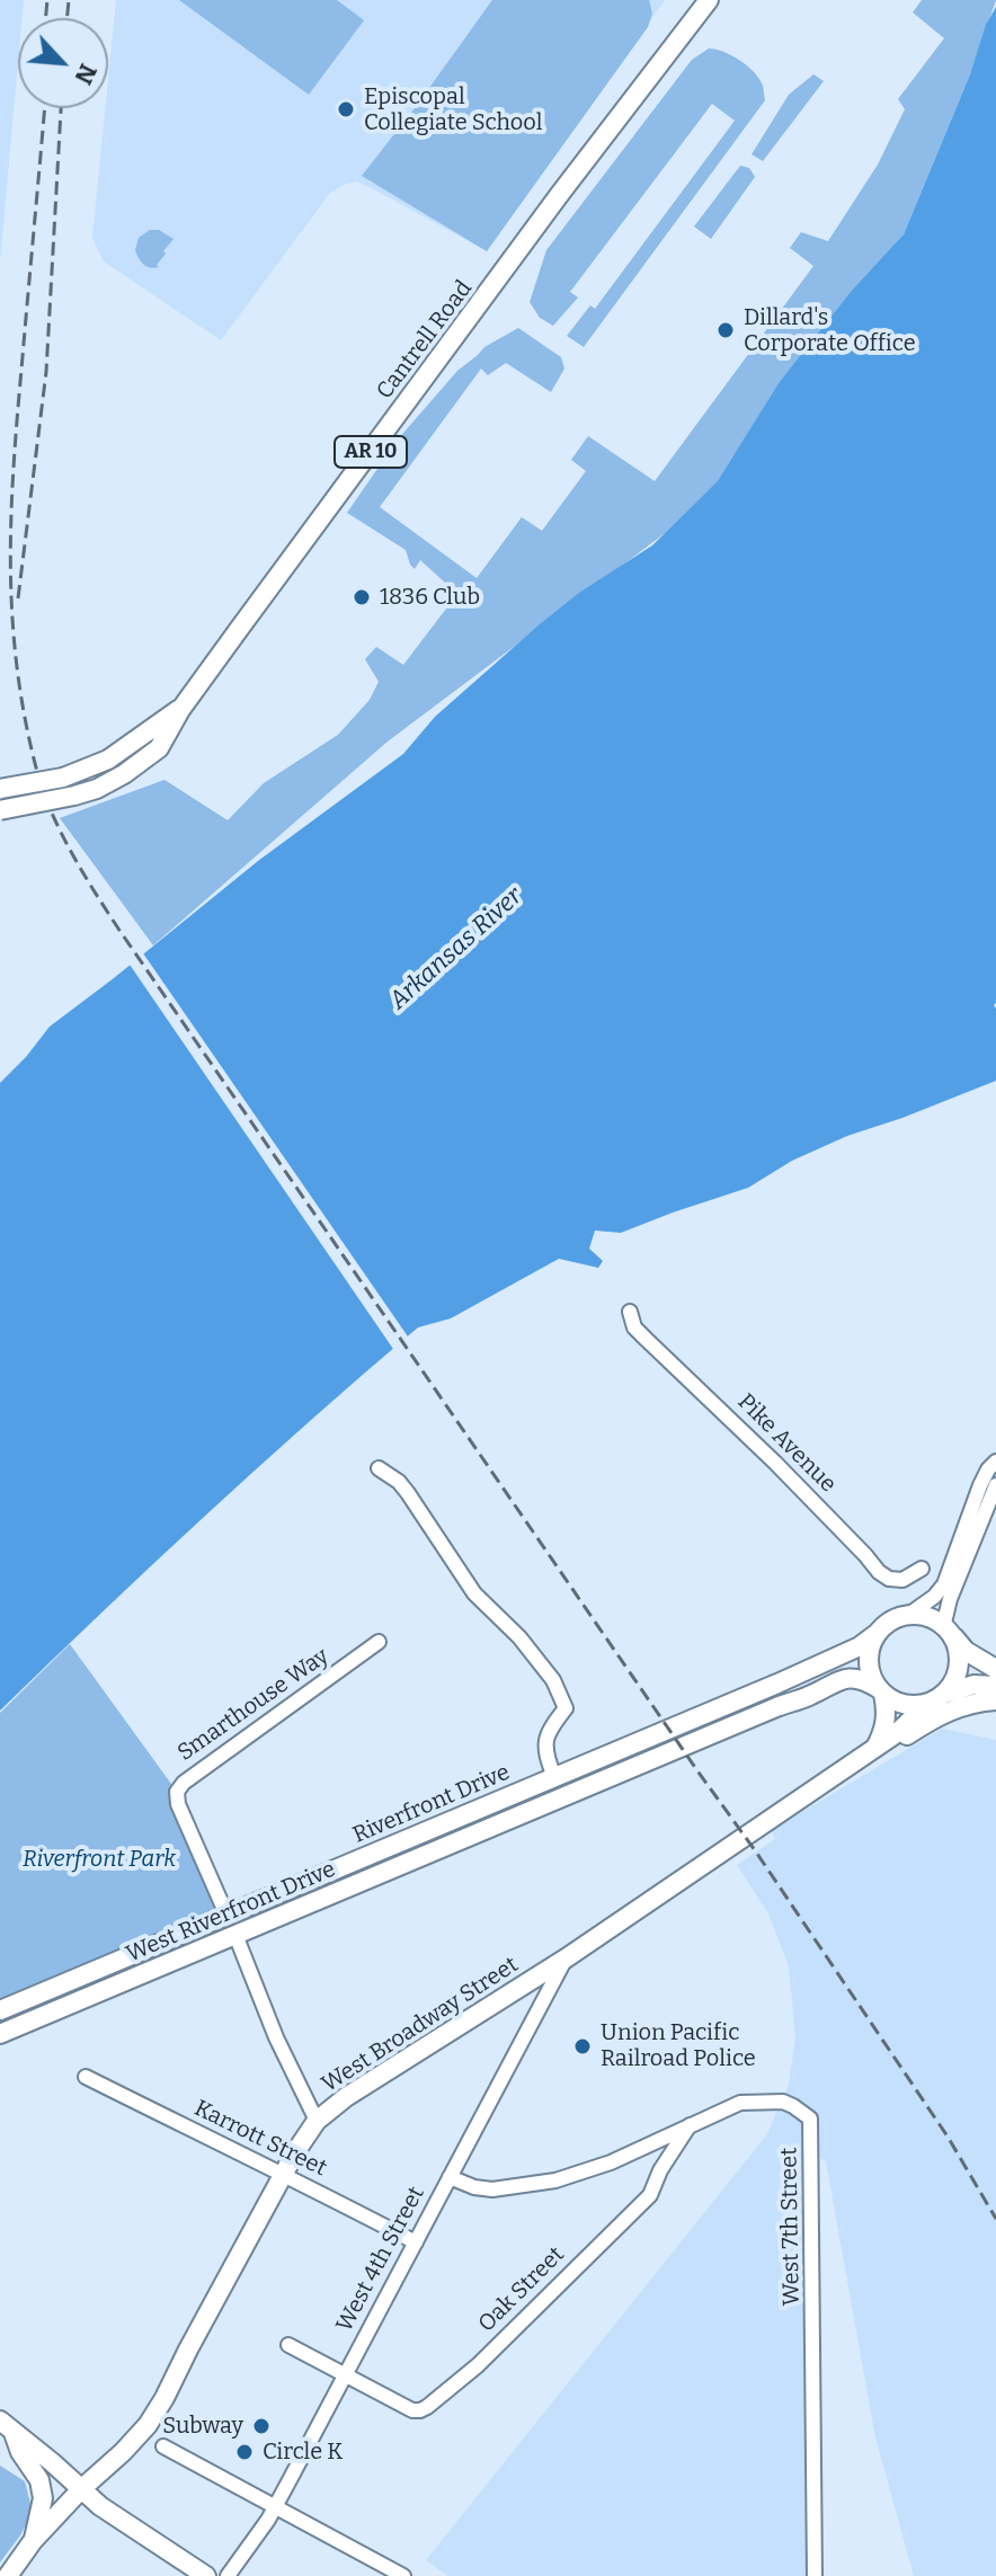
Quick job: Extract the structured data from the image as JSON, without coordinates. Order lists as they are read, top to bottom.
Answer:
{
  "streets": {
    "main road": [
      "Cantrell Road",
      "AR 10",
      "Riverfront Drive",
      "West Riverfront Drive",
      "West Broadway Street"
    ],
    "street": [
      "Pike Avenue",
      "Smarthouse Way",
      "Karrott Street",
      "West 7th Street",
      "West 4th Street",
      "Oak Street"
    ]
  },
  "crossings": [
    ["Cantrell Road", "AR 10"],
    ["Smarthouse Way", "Riverfront Drive"],
    ["Riverfront Drive", "West Riverfront Drive"],
    ["Riverfront Drive", "West Broadway Street"],
    ["West Riverfront Drive", "West Broadway Street"],
    ["West Broadway Street", "Karrott Street"],
    ["West Broadway Street", "West 4th Street"],
    ["Karrott Street", "West 4th Street"],
    ["West 7th Street", "Oak Street"],
    ["West 4th Street", "Oak Street"]
  ],
  "water": ["Arkansas River"],
  "parks": ["Riverfront Park"],
  "places": [
    "Episcopal Collegiate School",
    "Dillard's Corporate Office",
    "1836 Club",
    "Union Pacific Railroad Police",
    "Subway",
    "Circle K"
  ],
  "north": "bottom right"
}
